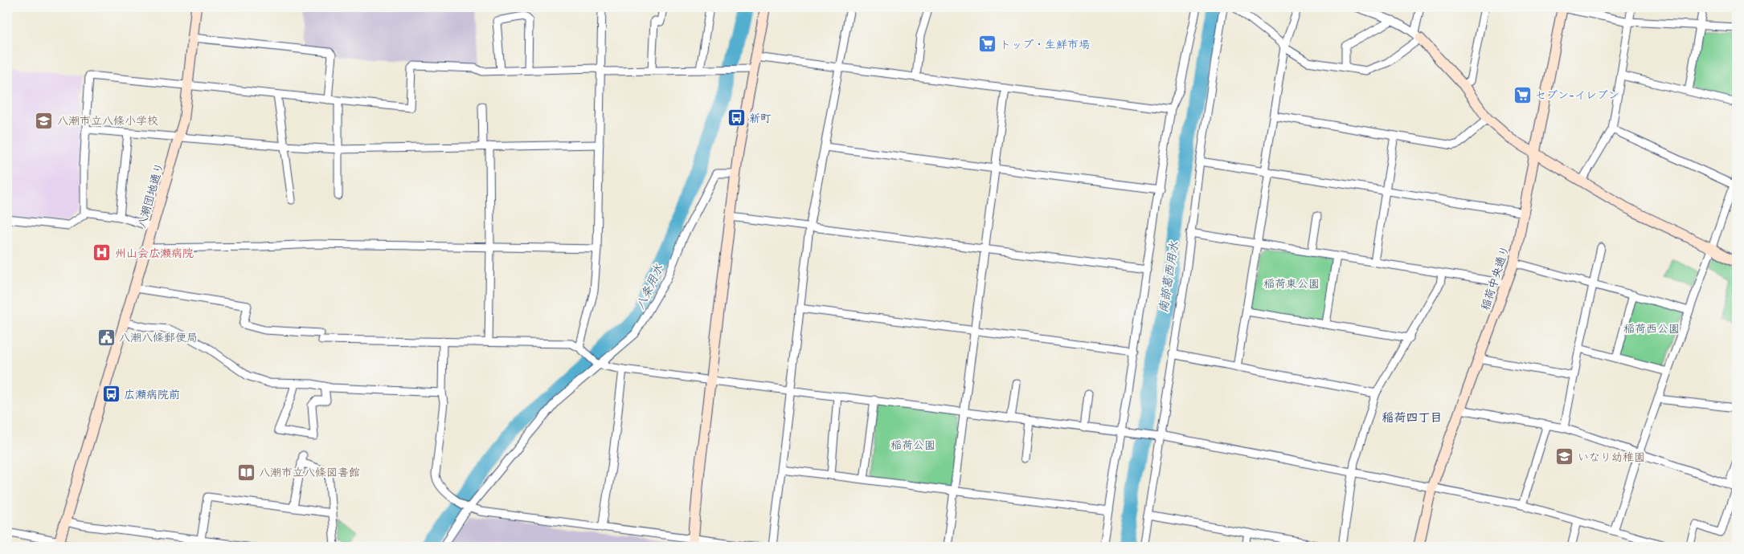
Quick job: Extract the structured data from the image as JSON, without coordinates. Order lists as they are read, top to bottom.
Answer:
{
  "streets": {
    "street": ["八潮団地通り", "稲荷中央通り"]
  },
  "districts": ["稲荷四丁目"],
  "water": ["南部葛西用水", "八条用水"],
  "parks": ["稲荷東公園", "稲荷西公園", "稲荷公園"],
  "places": {
    "supermarket": ["トップ・生鮮市場", "セブン-イレブン"],
    "bus stop": ["新町", "広瀬病院前"],
    "school or university": ["八潮市立八條小学校", "いなり幼稚園"],
    "hospital": ["州山会広瀬病院"],
    "public building": ["八潮八條郵便局"],
    "library": ["八潮市立八條図書館"]
  }
}
